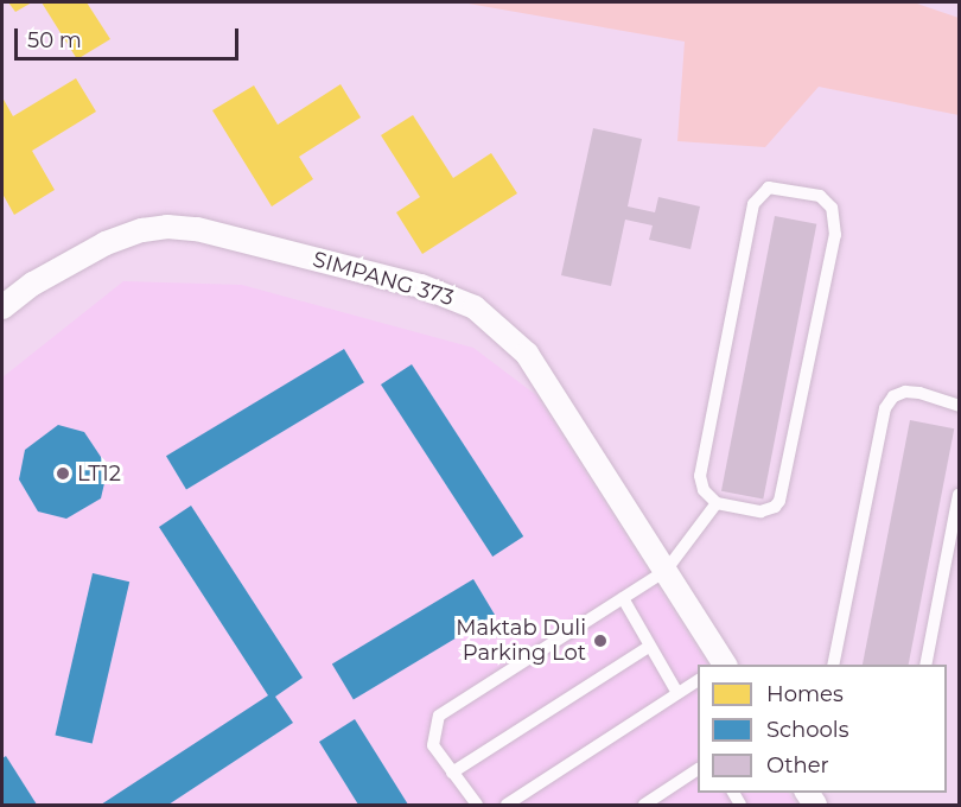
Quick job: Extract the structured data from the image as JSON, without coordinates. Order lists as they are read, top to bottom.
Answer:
{
  "streets": {
    "street": ["SIMPANG 373"]
  },
  "places": ["LT12", "Maktab Duli Parking Lot"],
  "legend": ["Homes", "Schools", "Other"],
  "scale_bar": "50 m"
}
